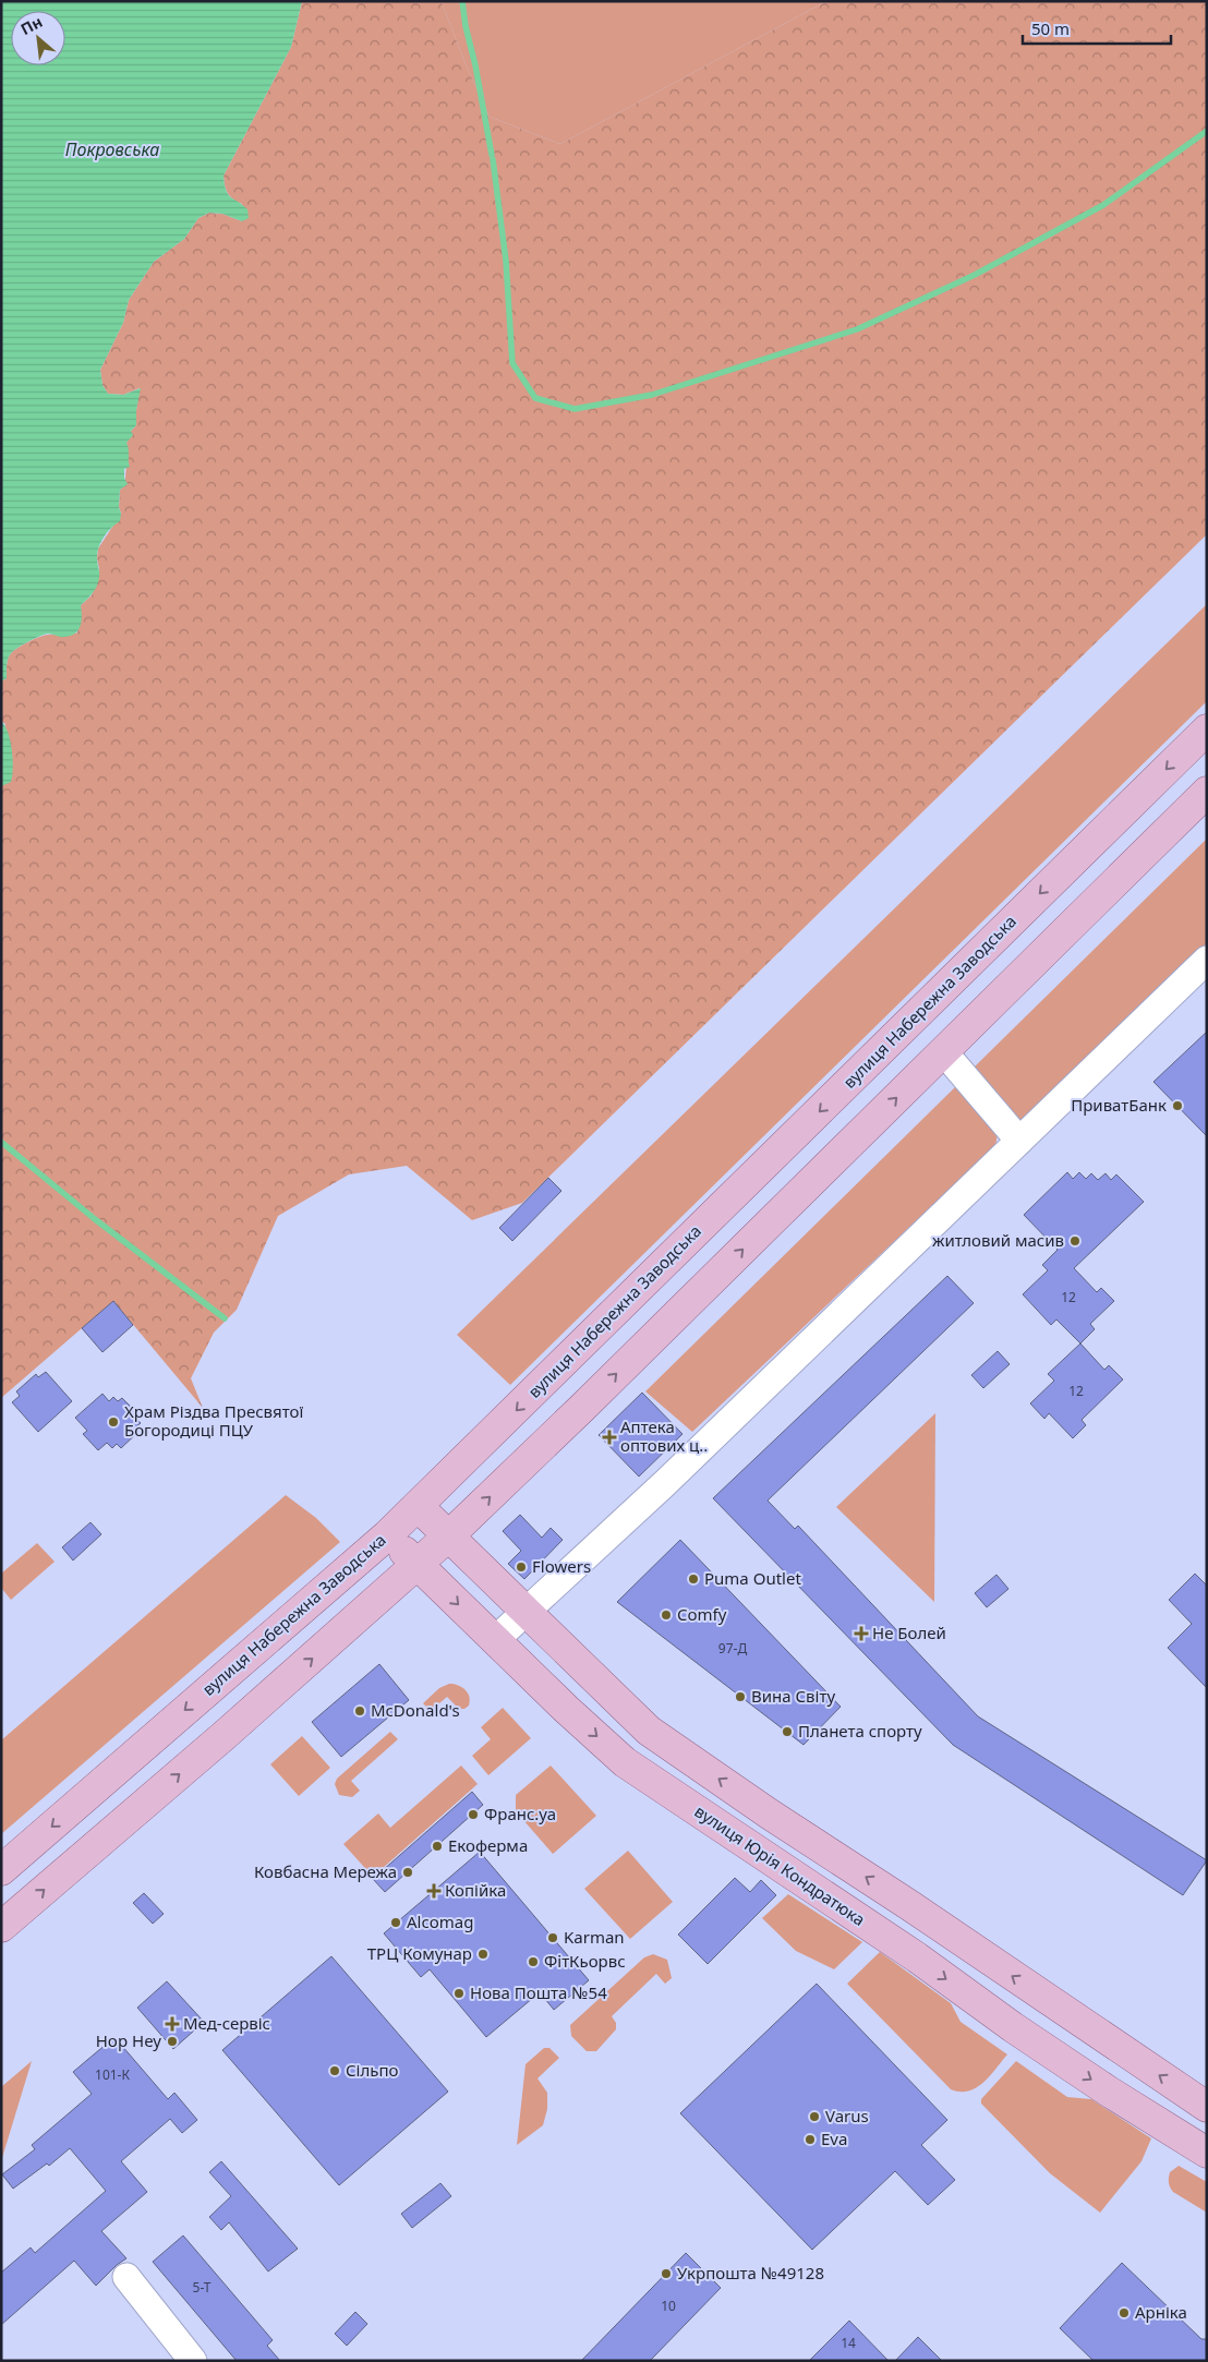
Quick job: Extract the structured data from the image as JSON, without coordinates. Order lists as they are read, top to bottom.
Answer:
{
  "streets": {
    "main road": ["вулиця Набережна Заводська", "вулиця Юрія Кондратюка"]
  },
  "crossings": [
    ["вулиця Набережна Заводська", "вулиця Юрія Кондратюка"]
  ],
  "water": ["Покровська"],
  "places": {
    "other": [
      "ПриватБанк",
      "житловий масив",
      "Храм Різдва Пресвятої Богородиці ПЦУ",
      "Flowers",
      "Puma Outlet",
      "Comfy",
      "Вина Світу",
      "McDonald's",
      "Планета спорту",
      "Франс.уа",
      "Екоферма",
      "Ковбасна Мережа",
      "Alcomag",
      "Karman",
      "ТРЦ Комунар",
      "ФiтКьорвс",
      "Нова Пошта №54",
      "Hop Hey",
      "Сільпо",
      "Varus",
      "Eva",
      "Укрпошта №49128",
      "Арніка"
    ],
    "health": [
      "Аптека оптових ц‥",
      "Не Болей",
      "Копійка",
      "Мед-сервіс"
    ]
  },
  "house_numbers": [
    "12",
    "12",
    "97-Д",
    "101-К",
    "5-Т",
    "10",
    "14"
  ],
  "scale_bar": "50 m",
  "north": "top left"
}
